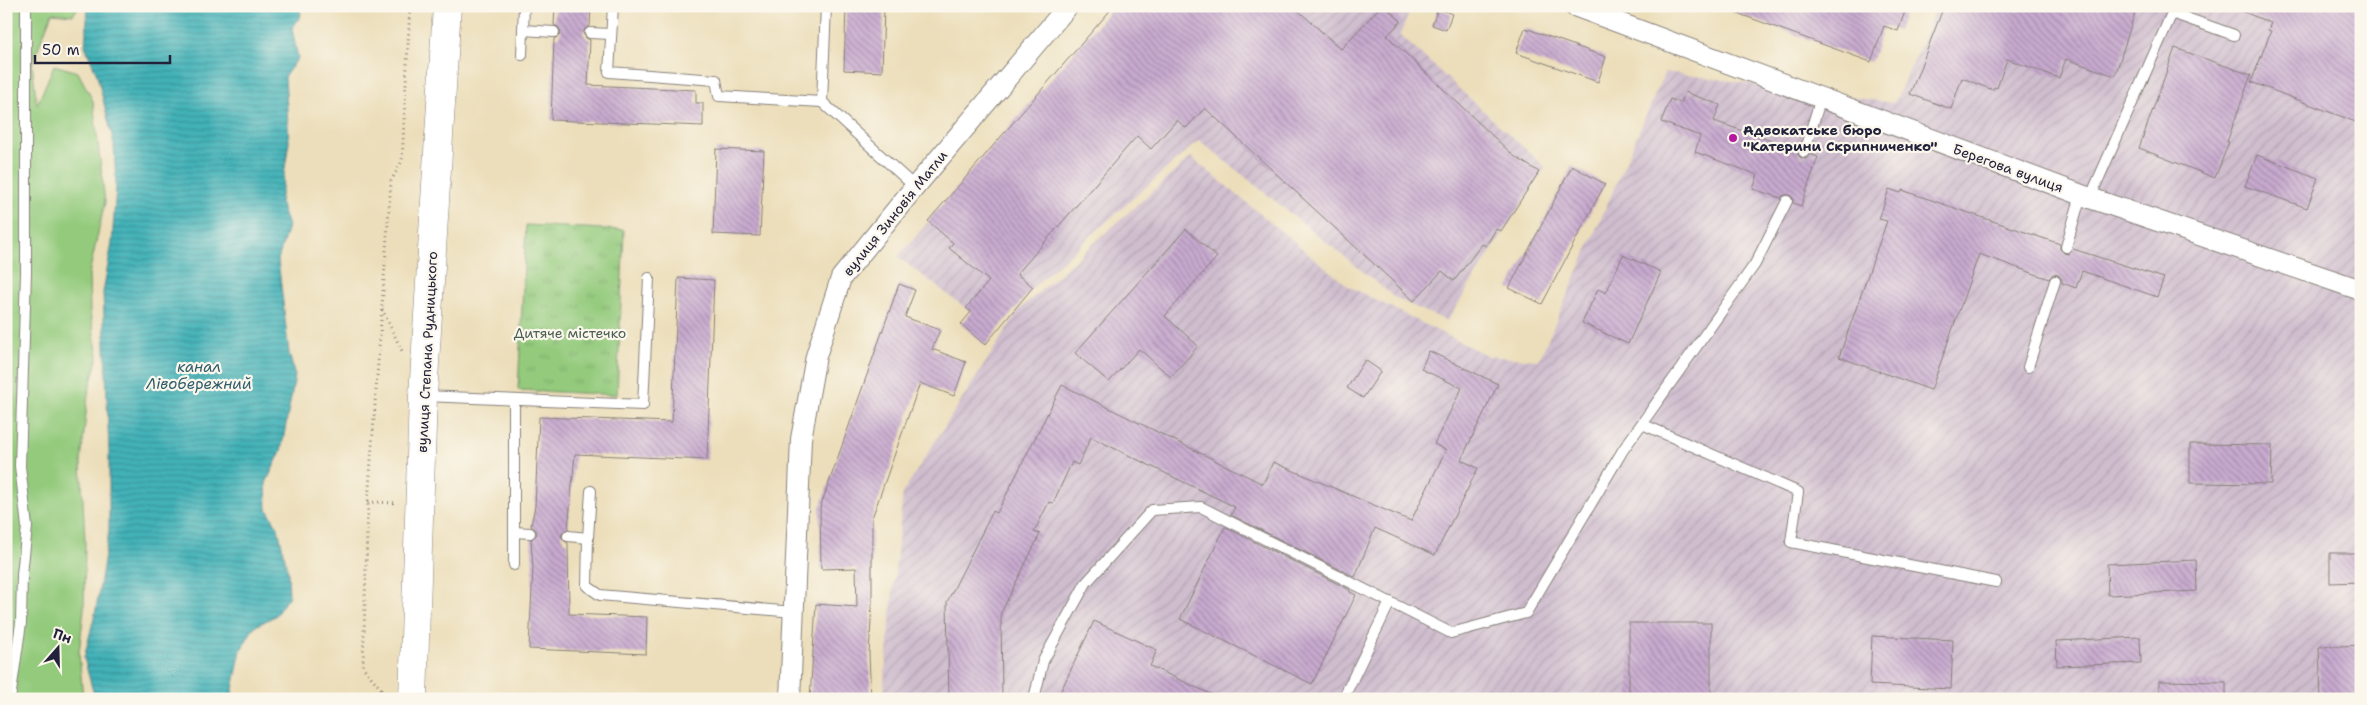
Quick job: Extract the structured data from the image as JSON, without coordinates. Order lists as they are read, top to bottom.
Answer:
{
  "streets": {
    "street": ["Берегова вулиця", "вулиця Зиновія Матли", "вулиця Степана Рудницького"]
  },
  "water": ["канал Лівобережний"],
  "parks": ["Дитяче містечко"],
  "places": ["Адвокатське бюро \"Катерини Скрипниченко\""],
  "scale_bar": "50 m",
  "north": "top"
}
